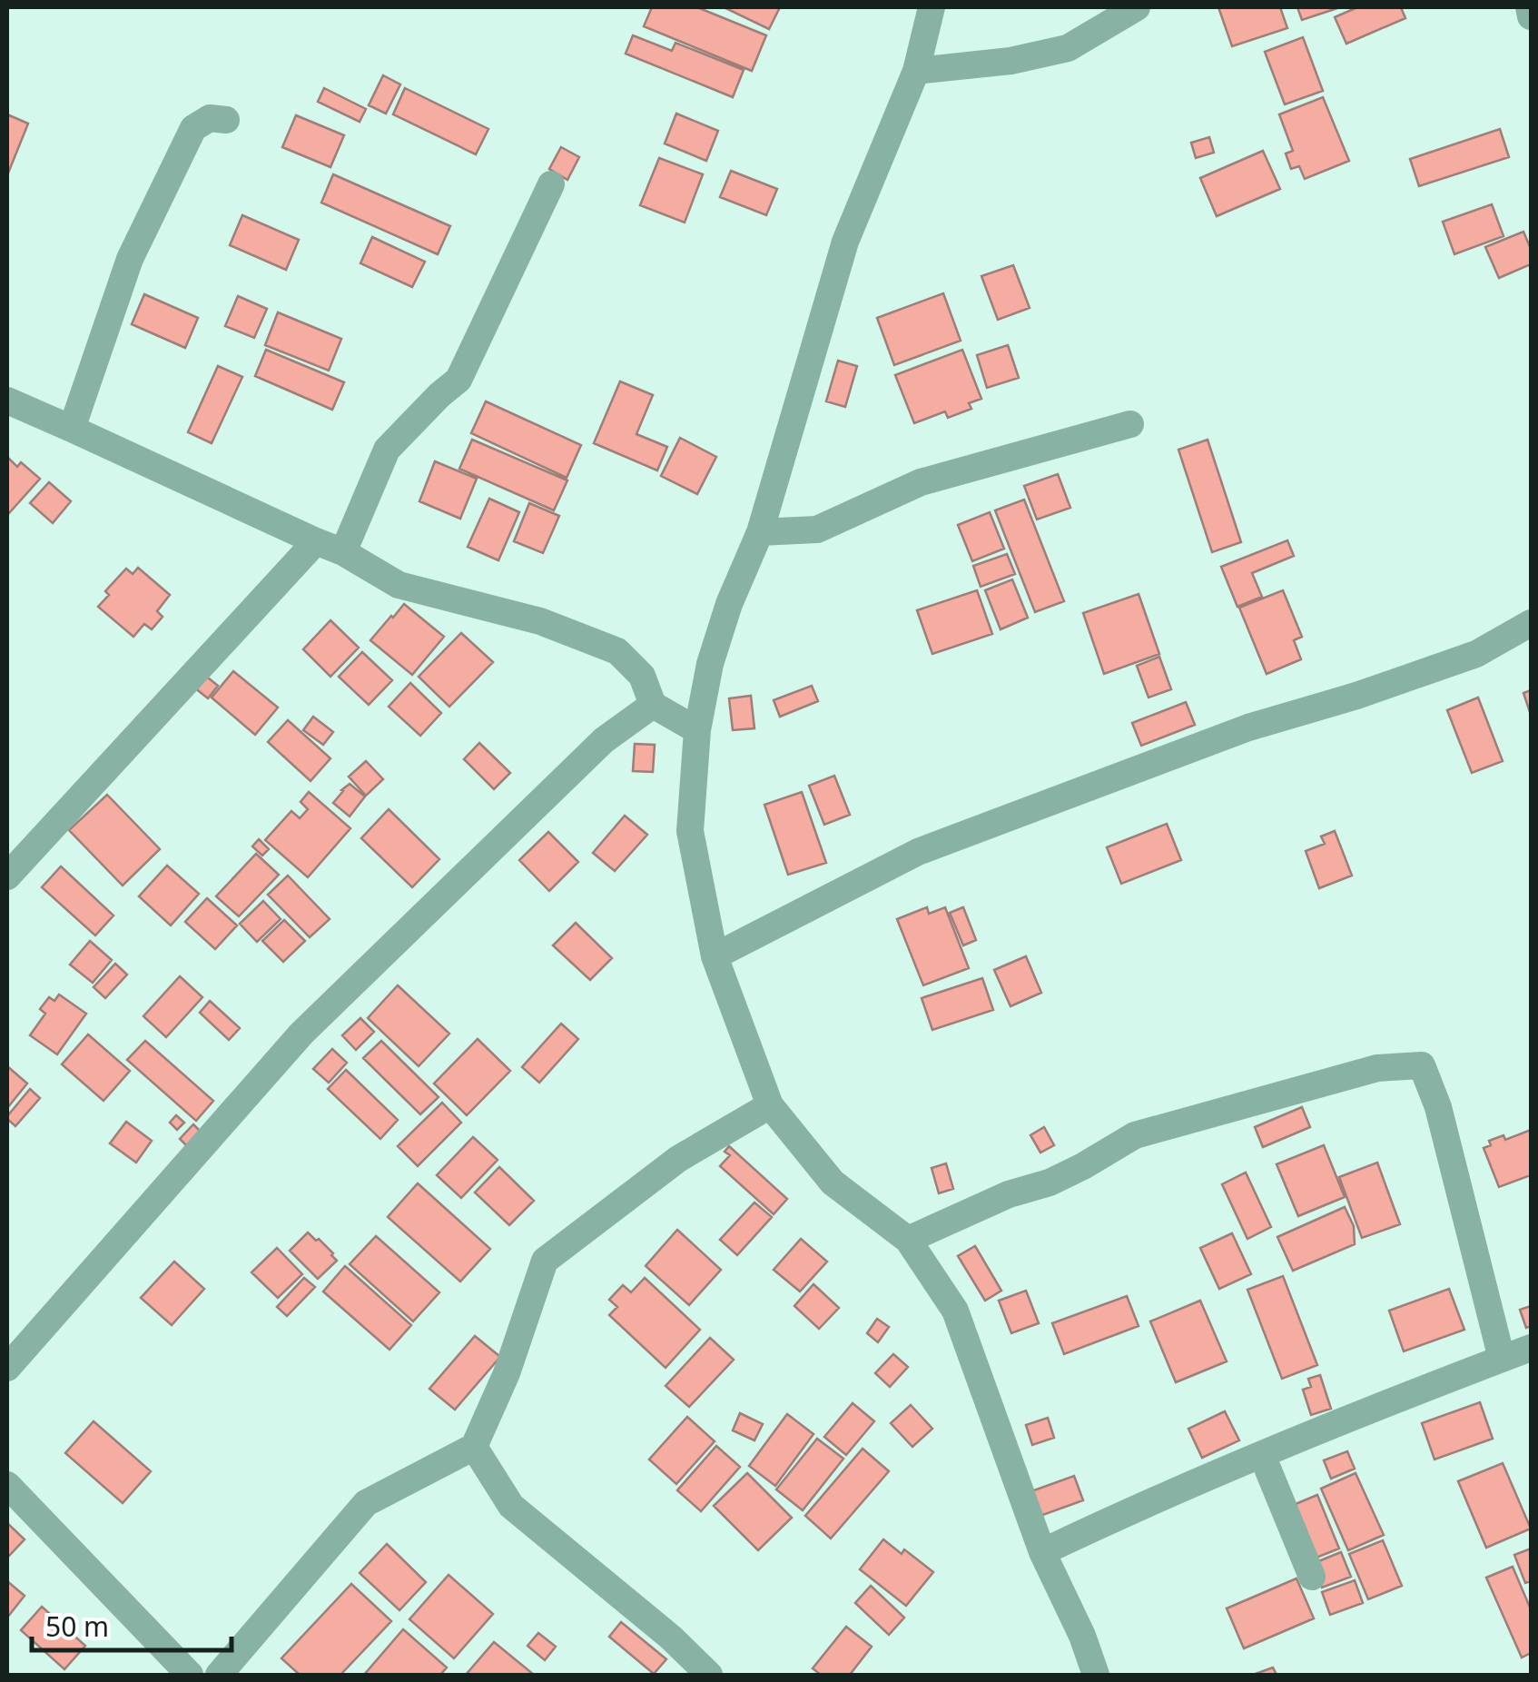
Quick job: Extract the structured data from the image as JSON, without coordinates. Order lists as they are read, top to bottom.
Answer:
{
  "scale_bar": "50 m"
}
